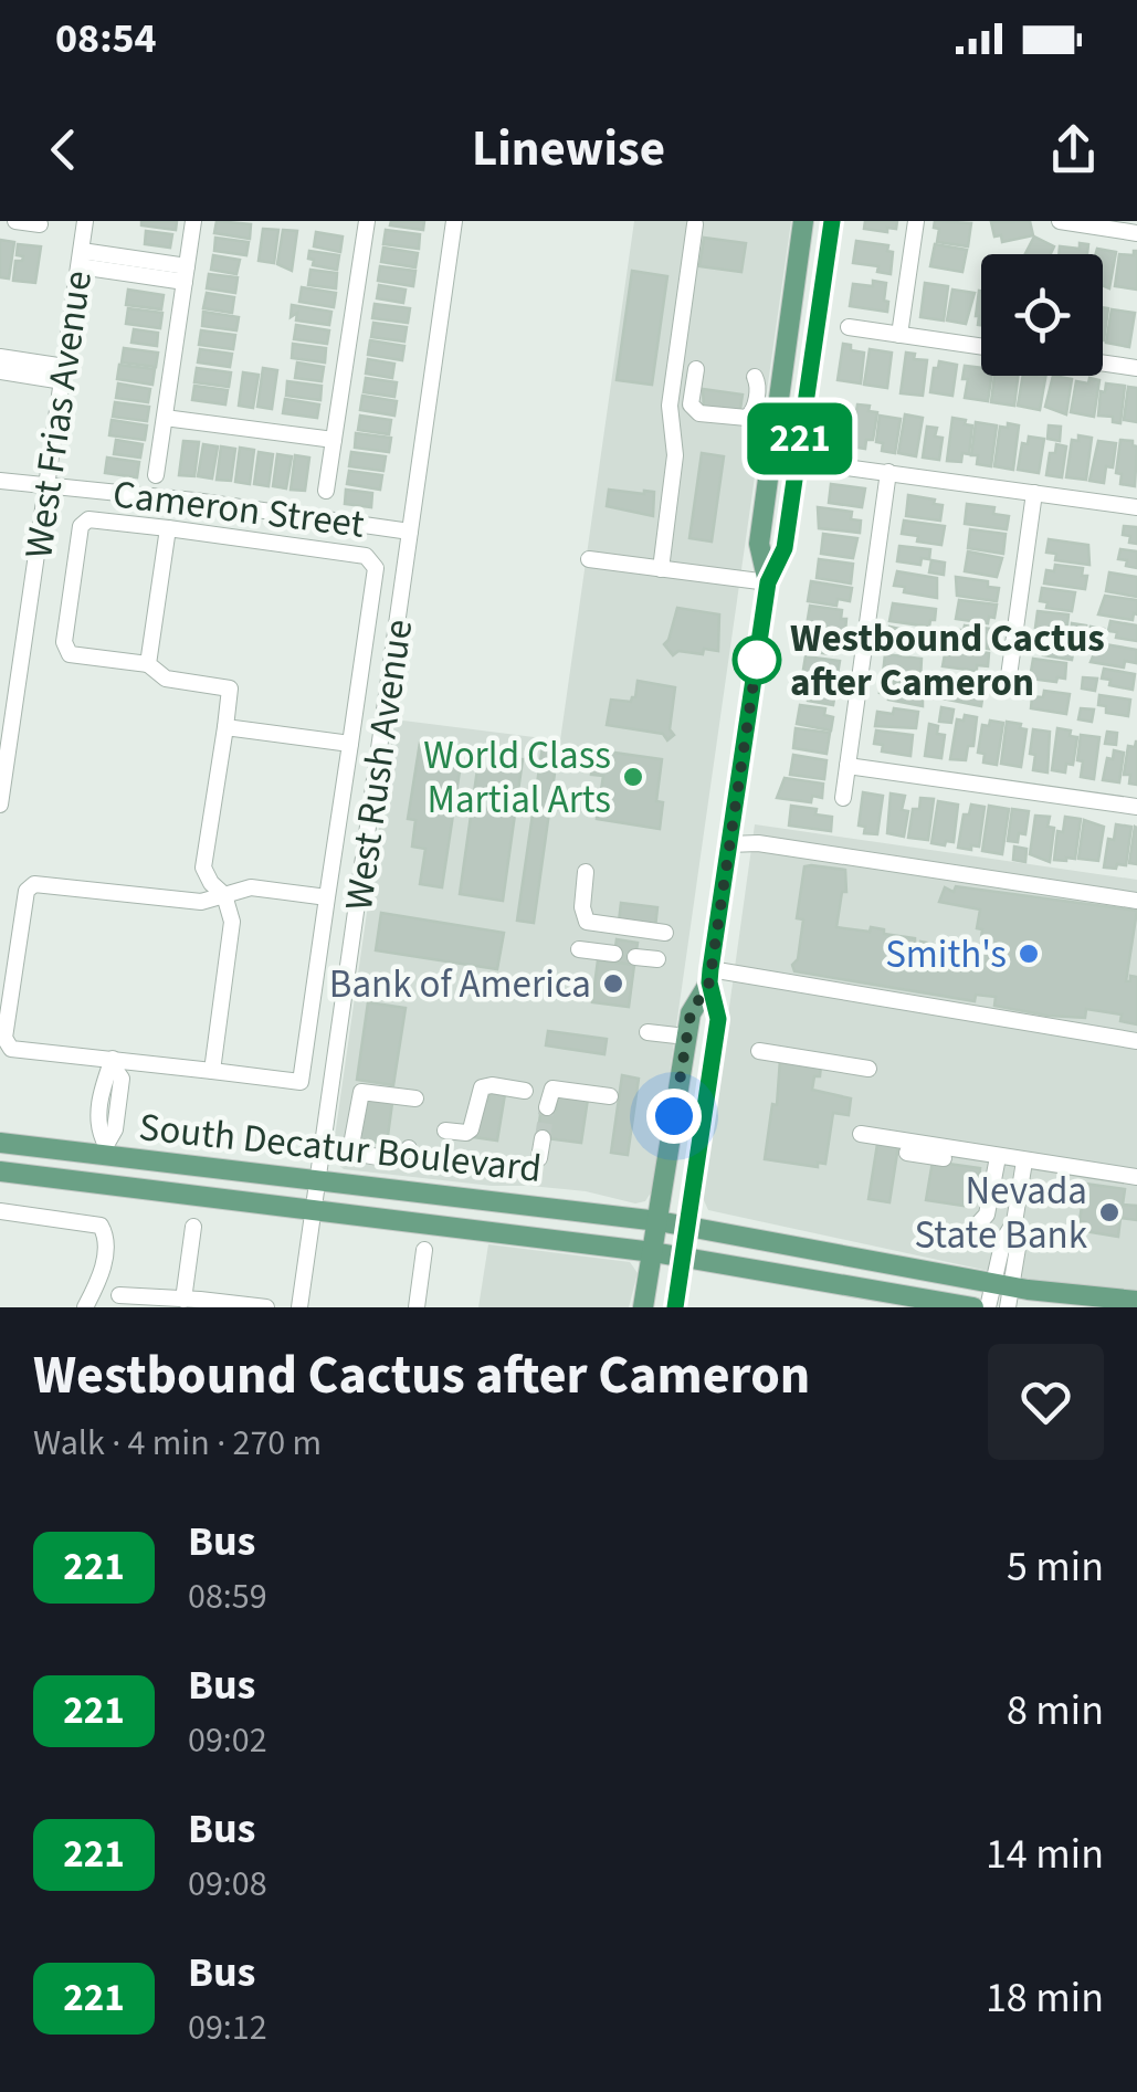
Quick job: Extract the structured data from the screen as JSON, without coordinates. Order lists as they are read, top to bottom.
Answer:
{
  "streets": {
    "main road": ["South Decatur Boulevard"],
    "street": ["West Frias Avenue", "Cameron Street", "West Rush Avenue"]
  },
  "crossings": [
    ["West Frias Avenue", "Cameron Street"],
    ["Cameron Street", "West Rush Avenue"],
    ["West Rush Avenue", "South Decatur Boulevard"]
  ],
  "places": [
    "Westbound Cactus after Cameron",
    "World Class Martial Arts",
    "Smith's",
    "Bank of America",
    "Nevada State Bank"
  ],
  "lines": ["bus line 221"],
  "page": {
    "status": "08:54",
    "header": "Linewise",
    "on_map": "221",
    "heading": ["Westbound Cactus after Cameron", "Walk · 4 min · 270 m"],
    "list": [
      {
        "mark": "221",
        "name": "Bus",
        "note": "08:59",
        "value": "5 min"
      },
      {
        "mark": "221",
        "name": "Bus",
        "note": "09:02",
        "value": "8 min"
      },
      {
        "mark": "221",
        "name": "Bus",
        "note": "09:08",
        "value": "14 min"
      },
      {
        "mark": "221",
        "name": "Bus",
        "note": "09:12",
        "value": "18 min"
      }
    ]
  }
}
